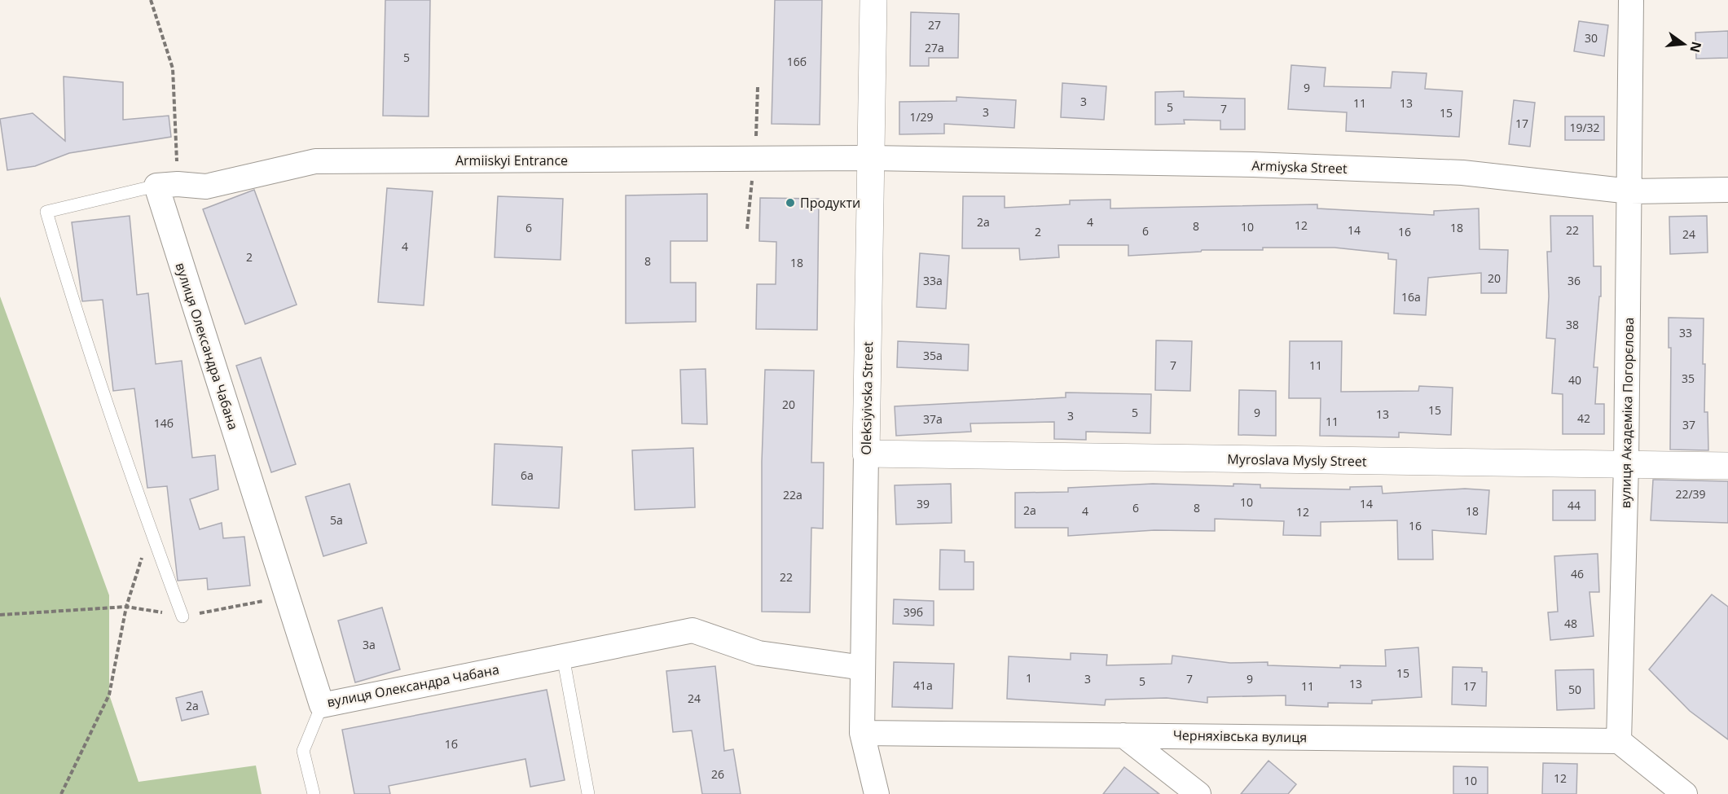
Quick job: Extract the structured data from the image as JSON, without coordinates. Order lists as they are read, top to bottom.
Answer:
{
  "streets": {
    "street": [
      "Armiiskyi Entrance",
      "Armiyska Street",
      "вулиця Олександра Чабана",
      "Oleksiyivska Street",
      "вулиця Академіка Погорєлова",
      "Myroslava Mysly Street",
      "Черняхівська вулиця"
    ]
  },
  "crossings": [
    ["Armiiskyi Entrance", "Armiyska Street"],
    ["Armiiskyi Entrance", "вулиця Олександра Чабана"],
    ["Armiiskyi Entrance", "Oleksiyivska Street"],
    ["Armiyska Street", "Oleksiyivska Street"],
    ["Armiyska Street", "вулиця Академіка Погорєлова"],
    ["вулиця Олександра Чабана", "Oleksiyivska Street"],
    ["Oleksiyivska Street", "Myroslava Mysly Street"],
    ["Oleksiyivska Street", "Черняхівська вулиця"],
    ["вулиця Академіка Погорєлова", "Myroslava Mysly Street"],
    ["вулиця Академіка Погорєлова", "Черняхівська вулиця"]
  ],
  "places": ["Продукти"],
  "house_numbers": [
    "27",
    "30",
    "27а",
    "5",
    "16б",
    "9",
    "3",
    "11",
    "13",
    "5",
    "7",
    "3",
    "15",
    "1/29",
    "17",
    "19/32",
    "2а",
    "4",
    "12",
    "8",
    "10",
    "6",
    "18",
    "14",
    "22",
    "6",
    "2",
    "16",
    "24",
    "4",
    "2",
    "8",
    "18",
    "20",
    "33а",
    "36",
    "16а",
    "38",
    "33",
    "35а",
    "7",
    "11",
    "35",
    "40",
    "20",
    "15",
    "5",
    "9",
    "13",
    "3",
    "42",
    "37а",
    "11",
    "14б",
    "37",
    "6а",
    "22/39",
    "22а",
    "10",
    "39",
    "14",
    "44",
    "6",
    "8",
    "2а",
    "4",
    "18",
    "12",
    "5а",
    "16",
    "46",
    "22",
    "39б",
    "48",
    "3а",
    "15",
    "1",
    "3",
    "7",
    "9",
    "5",
    "13",
    "41а",
    "11",
    "17",
    "50",
    "24",
    "2а",
    "1б",
    "26",
    "12",
    "10"
  ],
  "north": "right"
}
